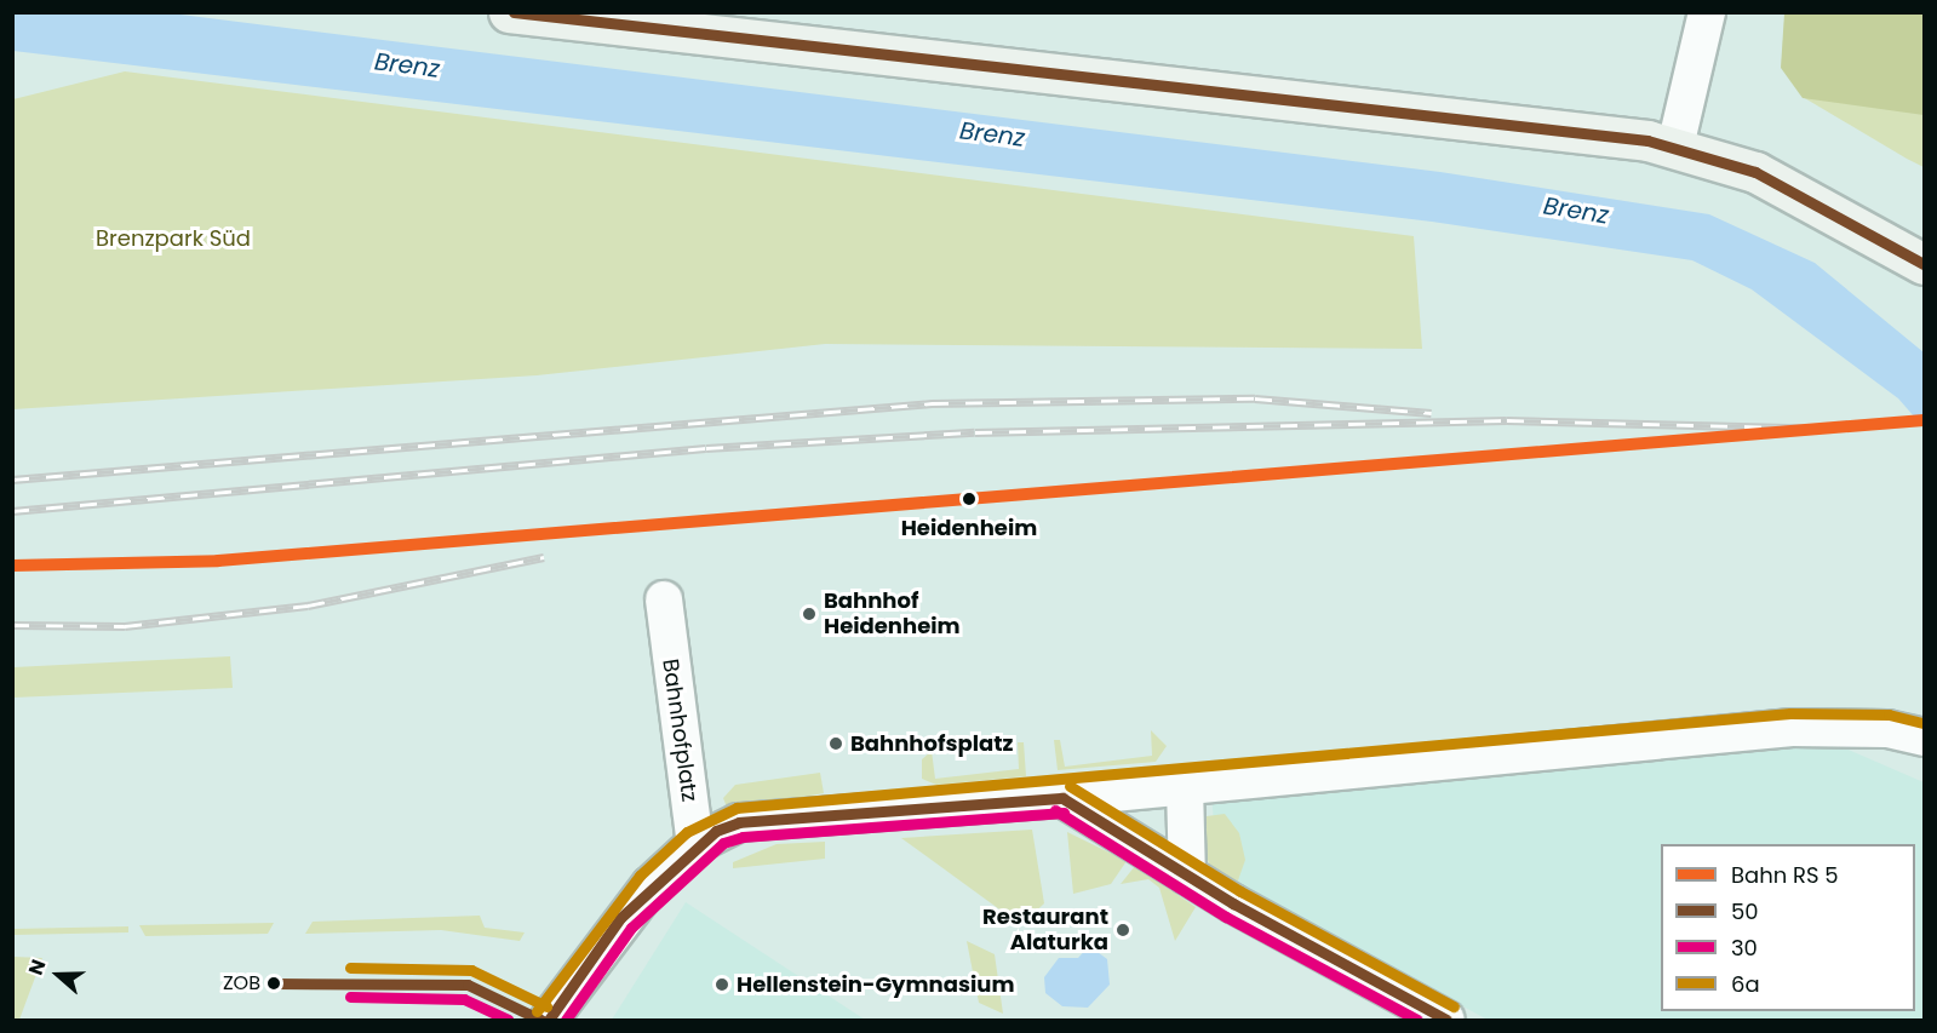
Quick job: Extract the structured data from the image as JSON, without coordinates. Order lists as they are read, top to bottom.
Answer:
{
  "streets": {
    "street": ["Bahnhofplatz"]
  },
  "water": ["Brenz"],
  "parks": ["Brenzpark Süd"],
  "places": [
    "Heidenheim",
    "Bahnhof Heidenheim",
    "Bahnhofsplatz",
    "Restaurant Alaturka",
    "ZOB",
    "Hellenstein-Gymnasium"
  ],
  "lines": ["transit line 50", "transit line 6a", "transit line 30"],
  "legend": [
    "Bahn RS 5",
    "50",
    "30",
    "6a"
  ],
  "north": "left"
}
